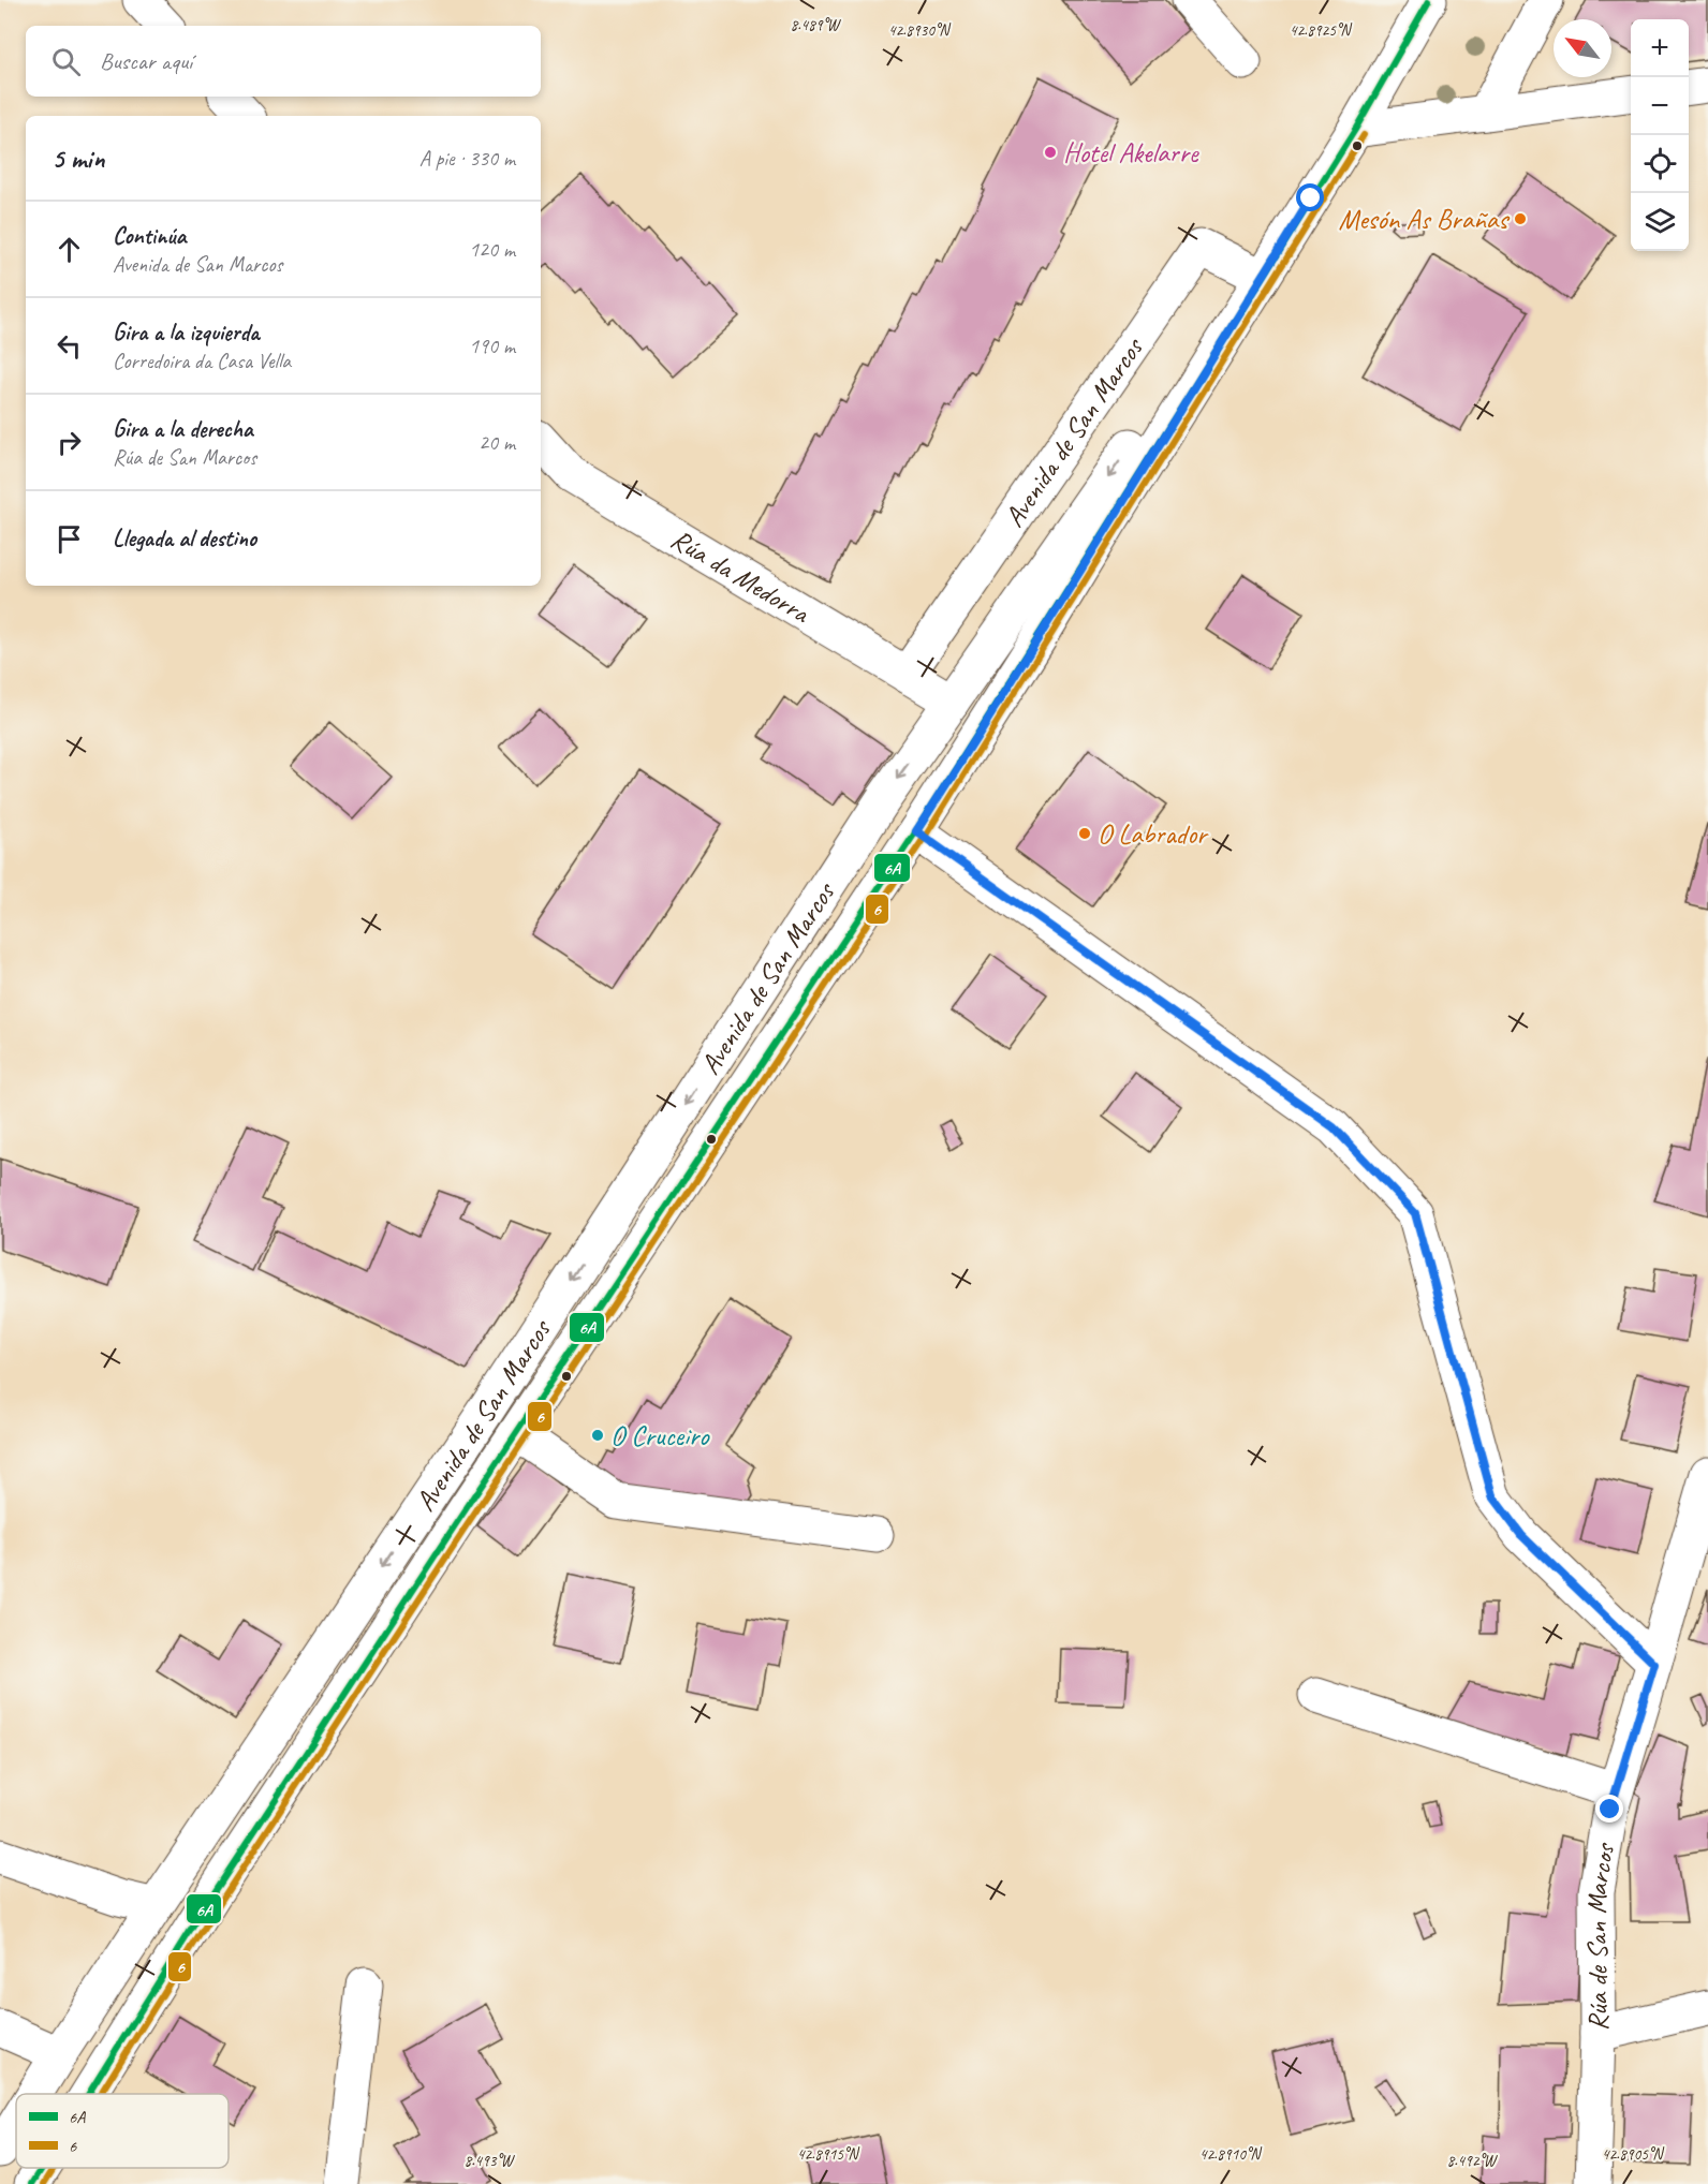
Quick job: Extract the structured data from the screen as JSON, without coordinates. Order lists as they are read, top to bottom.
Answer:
{
  "streets": {
    "main road": ["Avenida de San Marcos", "Rúa da Medorra", "Rúa de San Marcos"]
  },
  "crossings": [
    ["Avenida de San Marcos", "Rúa da Medorra"]
  ],
  "places": [
    "Hotel Akelarre",
    "Mesón As Brañas",
    "O Labrador",
    "O Cruceiro"
  ],
  "lines": ["transit line 6A", "transit line 6"],
  "legend": ["6A", "6"],
  "north": "top left",
  "page": {
    "map_buttons": ["+", "−"],
    "search": "Buscar aquí",
    "heading": ["5 min", "A pie · 330 m"],
    "list": [
      ["Continúa", "Avenida de San Marcos", "120 m"],
      ["Gira a la izquierda", "Corredoira da Casa Vella", "190 m"],
      ["Gira a la derecha", "Rúa de San Marcos", "20 m"],
      "Llegada al destino"
    ]
  },
  "coordinates": [
    "8.489°W",
    "42.8930°N",
    "42.8925°N",
    "42.8915°N",
    "42.8910°N",
    "42.8905°N",
    "8.493°W",
    "8.492°W"
  ]
}
